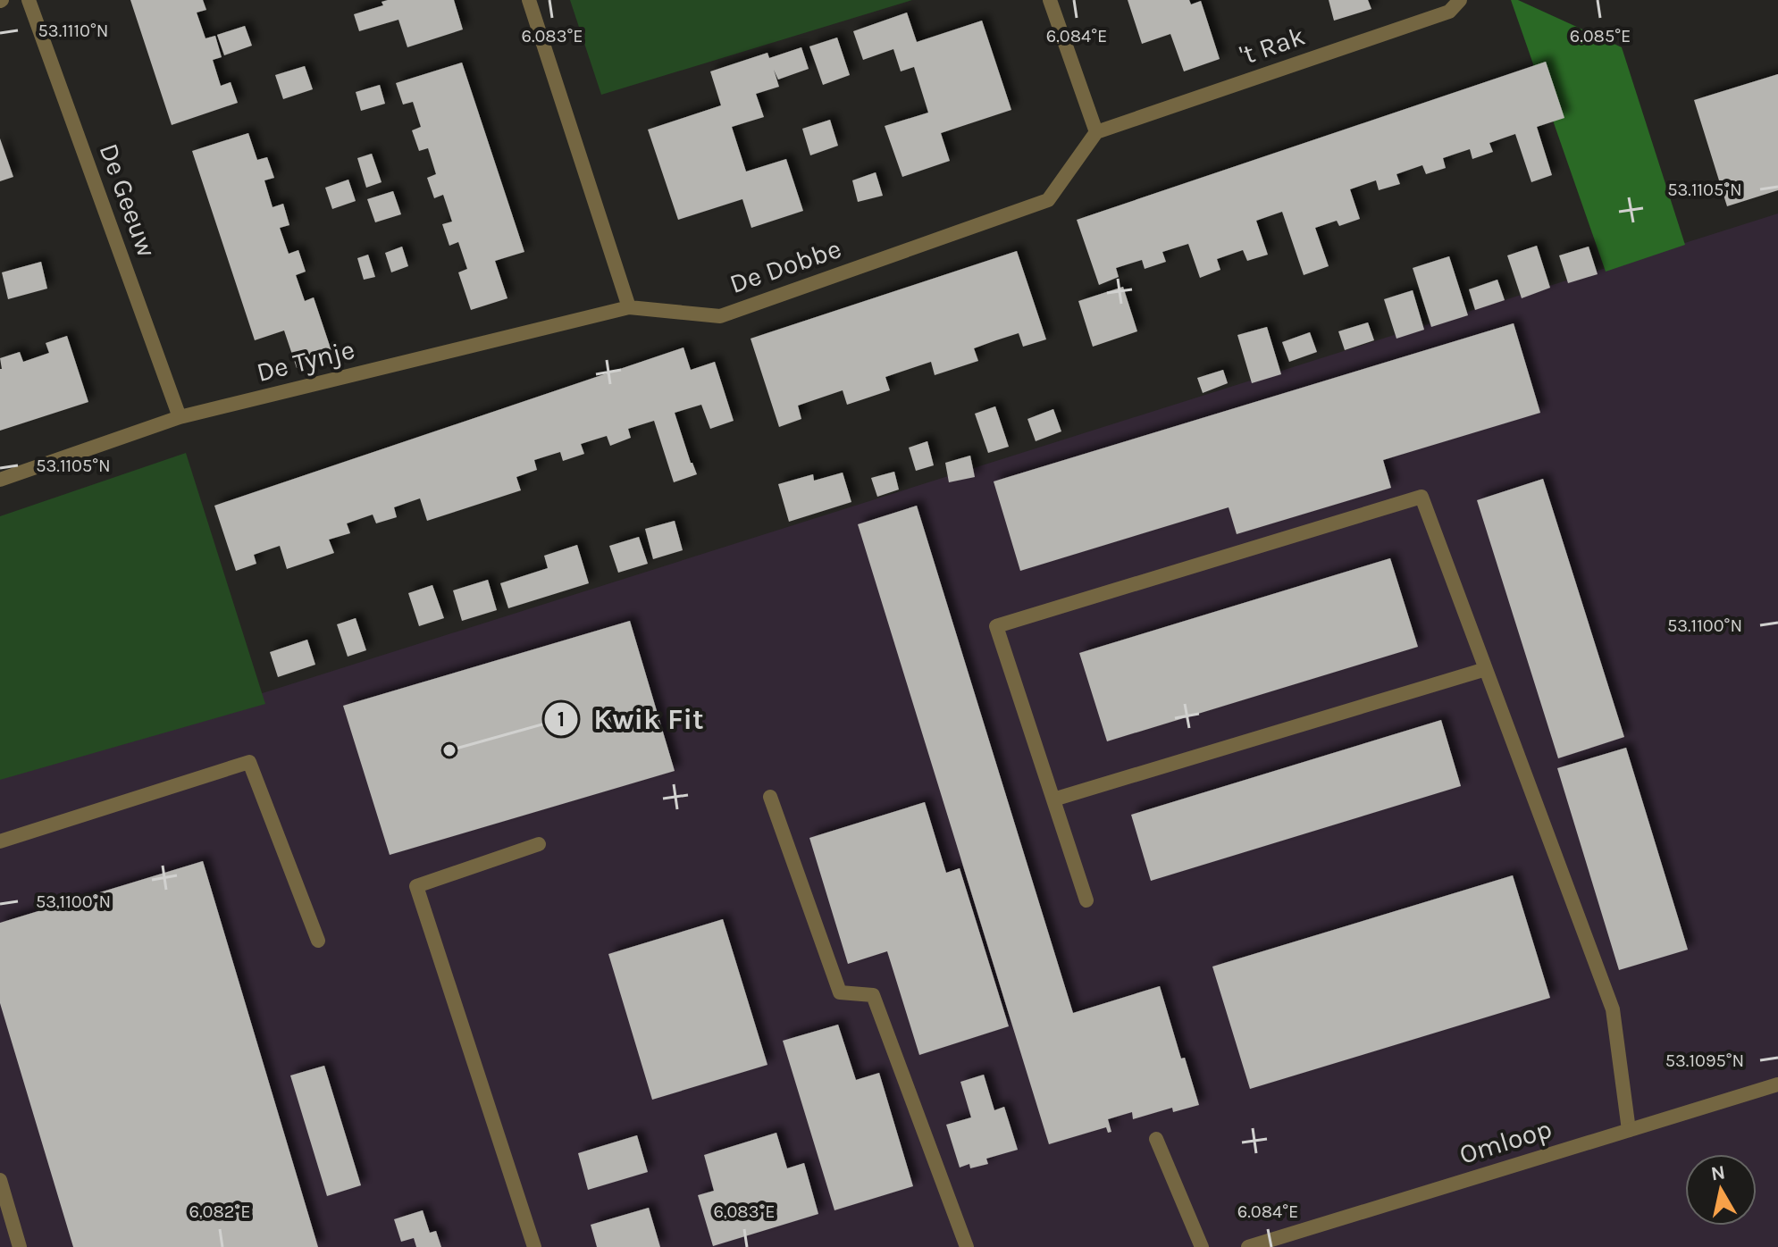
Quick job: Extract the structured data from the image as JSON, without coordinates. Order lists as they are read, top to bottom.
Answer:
{
  "streets": {
    "street": [
      "'t Rak",
      "De Geeuw",
      "De Dobbe",
      "De Tynje",
      "Omloop"
    ]
  },
  "crossings": [
    ["'t Rak", "De Dobbe"],
    ["De Geeuw", "De Tynje"],
    ["De Dobbe", "De Tynje"]
  ],
  "places": ["Kwik Fit"],
  "north": "top",
  "coordinates": [
    "53.1110°N",
    "6.083°E",
    "6.084°E",
    "6.085°E",
    "53.1105°N",
    "53.1100°N",
    "53.1095°N",
    "6.082°E"
  ]
}
